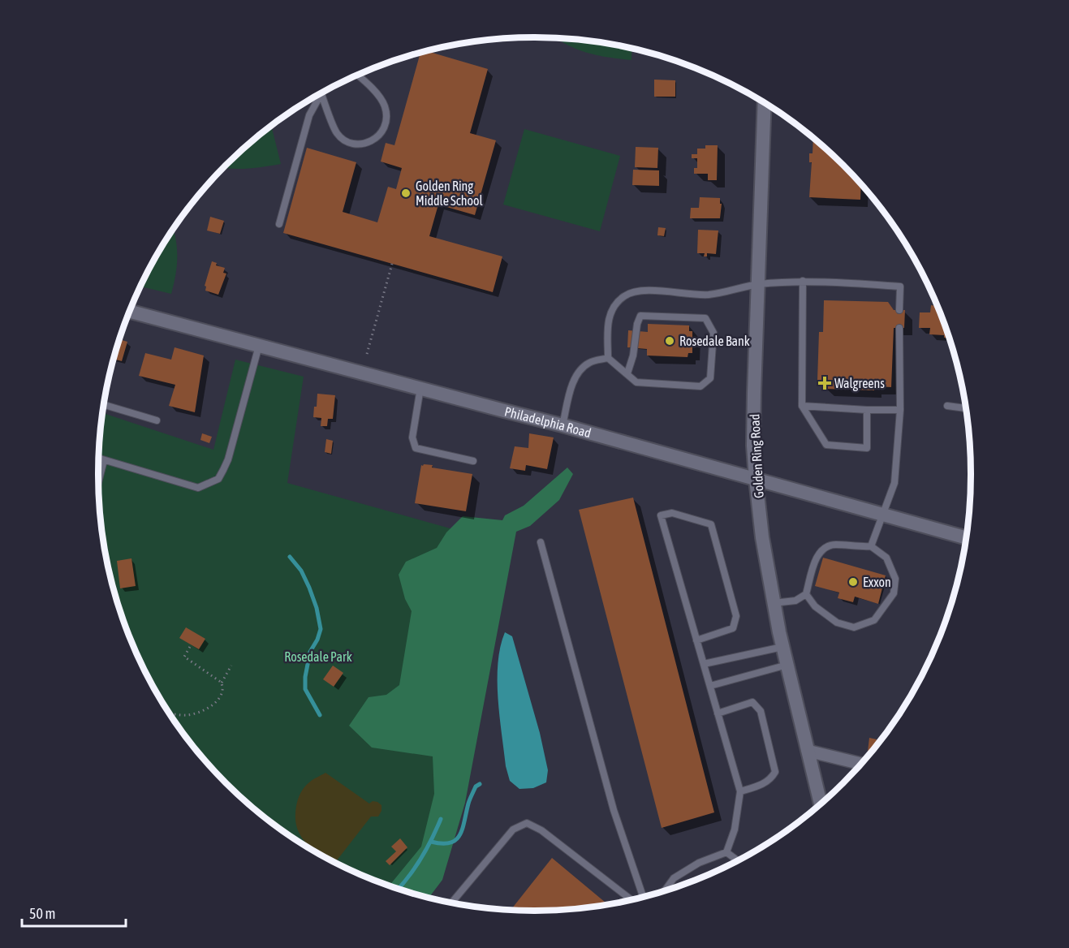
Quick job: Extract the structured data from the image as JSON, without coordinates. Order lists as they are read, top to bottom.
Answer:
{
  "streets": {
    "main road": ["Philadelphia Road", "Golden Ring Road"]
  },
  "crossings": [
    ["Philadelphia Road", "Golden Ring Road"]
  ],
  "parks": ["Rosedale Park"],
  "places": {
    "other": ["Golden Ring Middle School", "Rosedale Bank", "Exxon"],
    "health": ["Walgreens"]
  },
  "scale_bar": "50 m"
}
